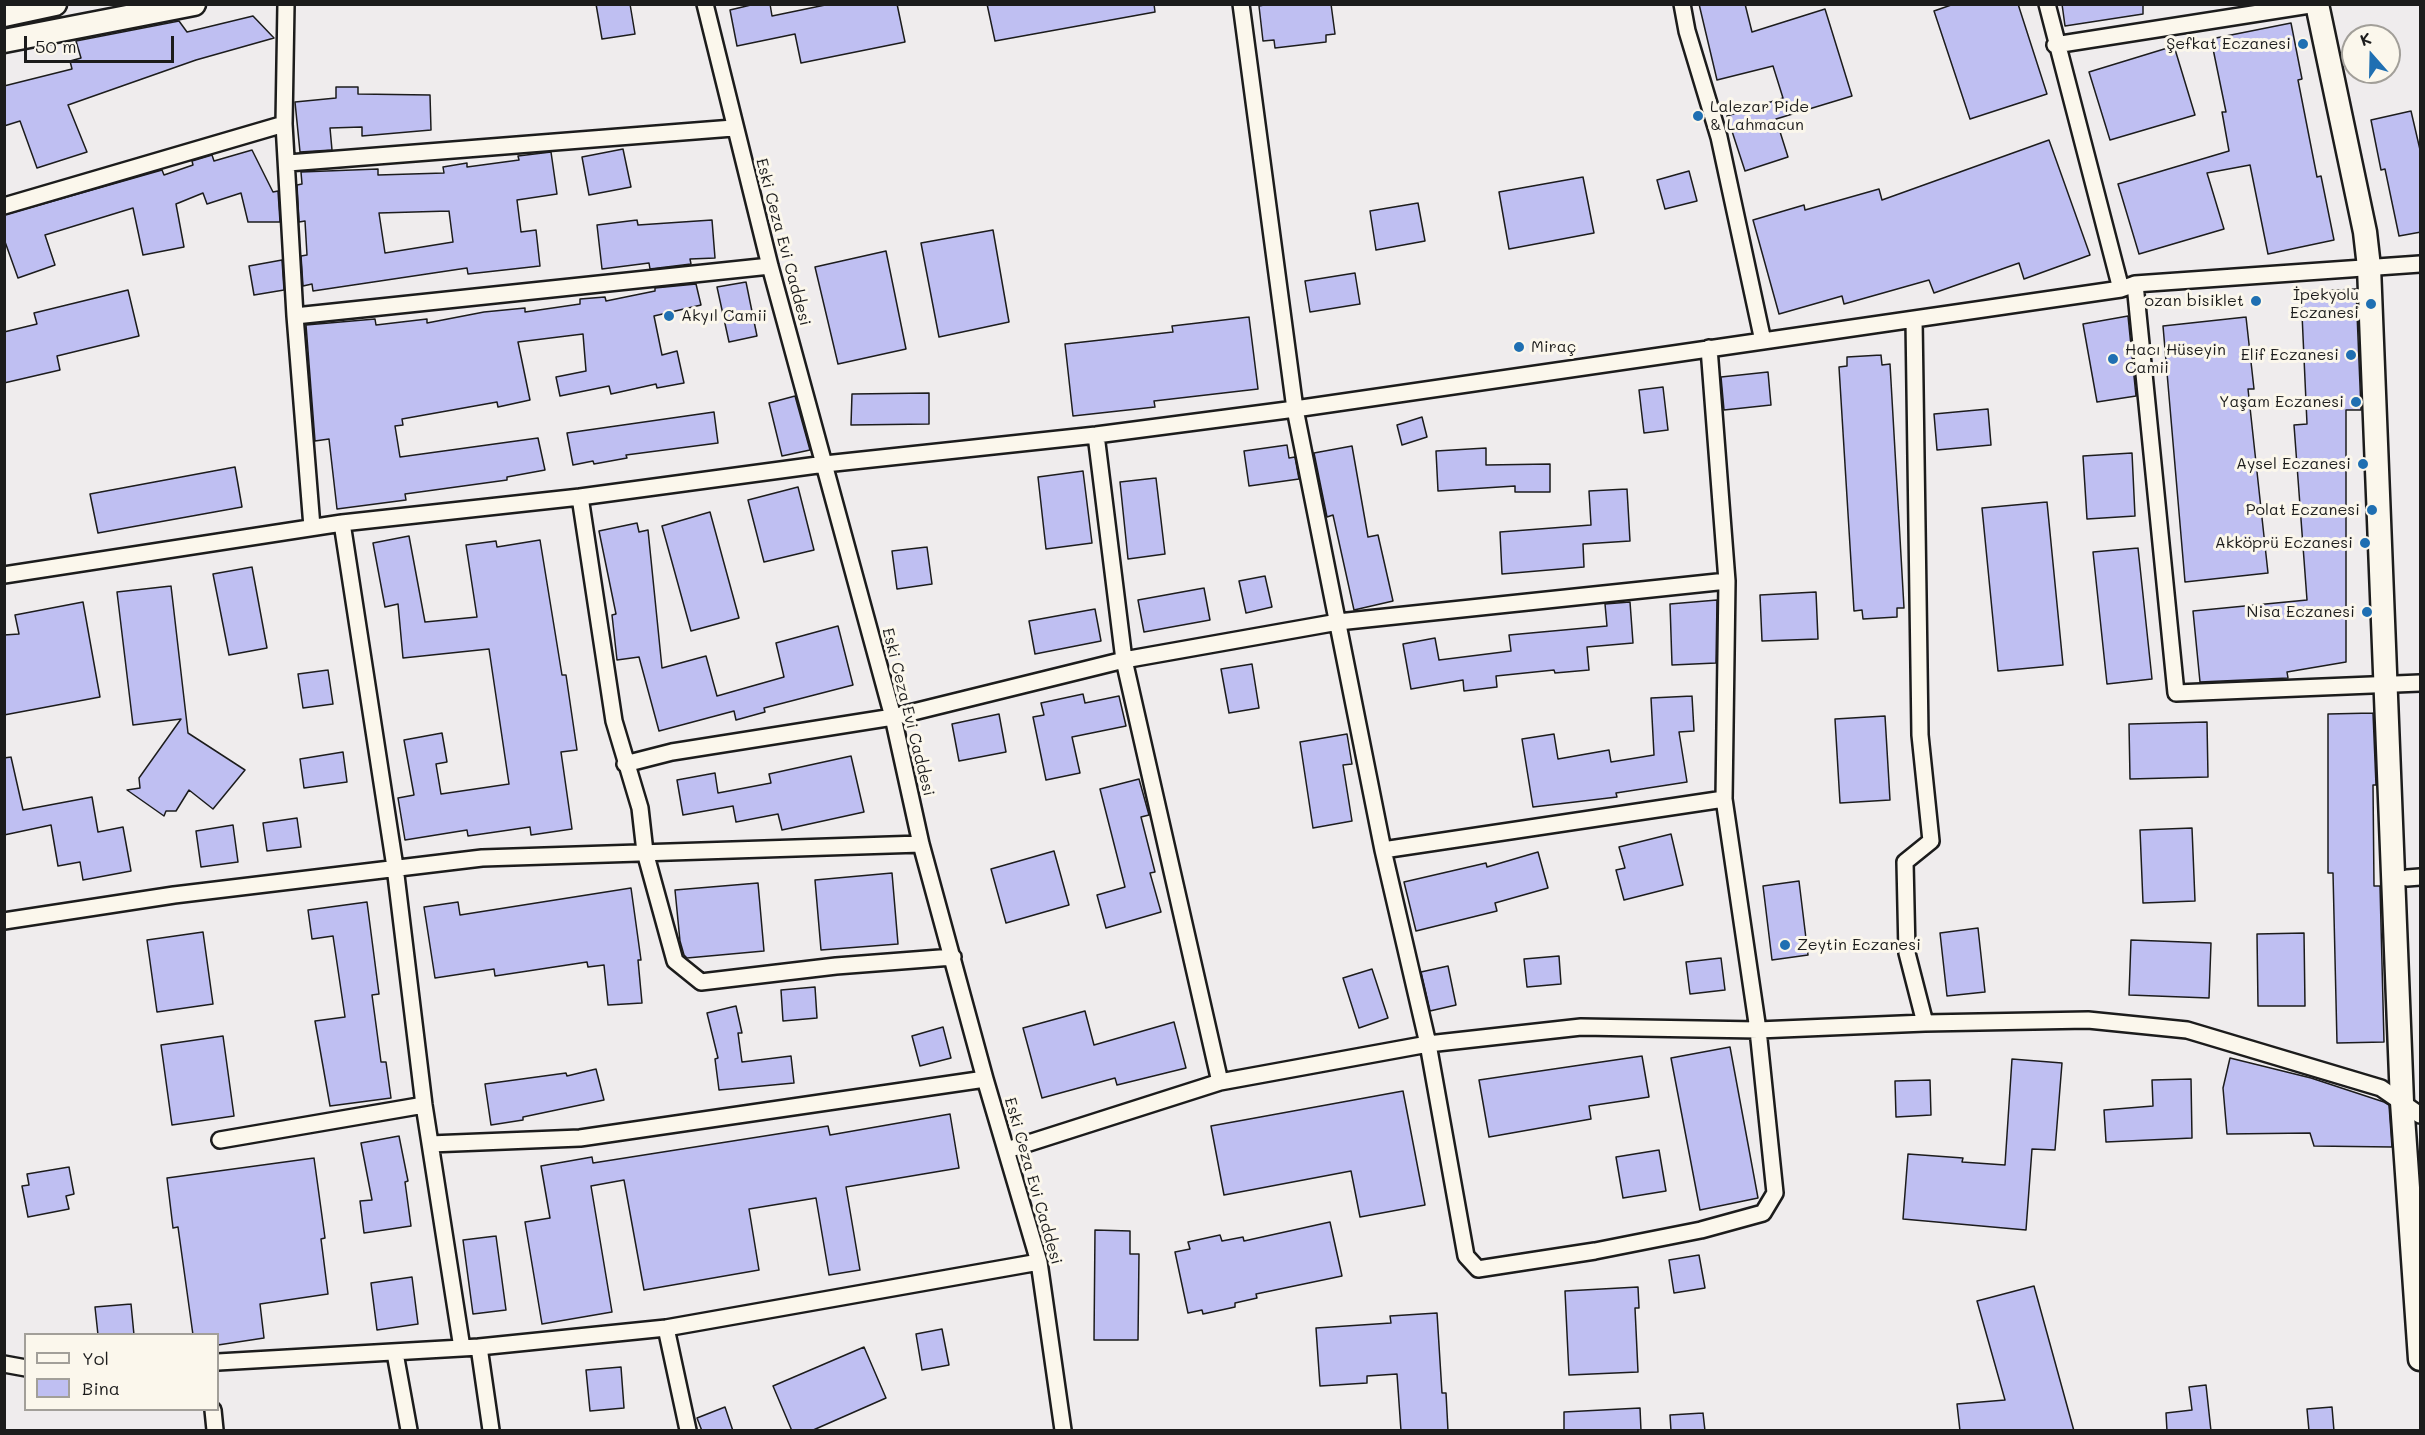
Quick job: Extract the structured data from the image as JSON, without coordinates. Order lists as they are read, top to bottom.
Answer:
{
  "streets": {
    "street": ["Eski Ceza Evi Caddesi"]
  },
  "places": [
    "Şefkat Eczanesi",
    "Lalezar Pide & Lahmacun",
    "ozan bisiklet",
    "İpekyolu Eczanesi",
    "Akyıl Camii",
    "Miraç",
    "Elif Eczanesi",
    "Hacı Hüseyin Camii",
    "Yaşam Eczanesi",
    "Aysel Eczanesi",
    "Polat Eczanesi",
    "Akköprü Eczanesi",
    "Nisa Eczanesi",
    "Zeytin Eczanesi"
  ],
  "legend": ["Yol", "Bina"],
  "scale_bar": "50 m",
  "north": "top"
}
